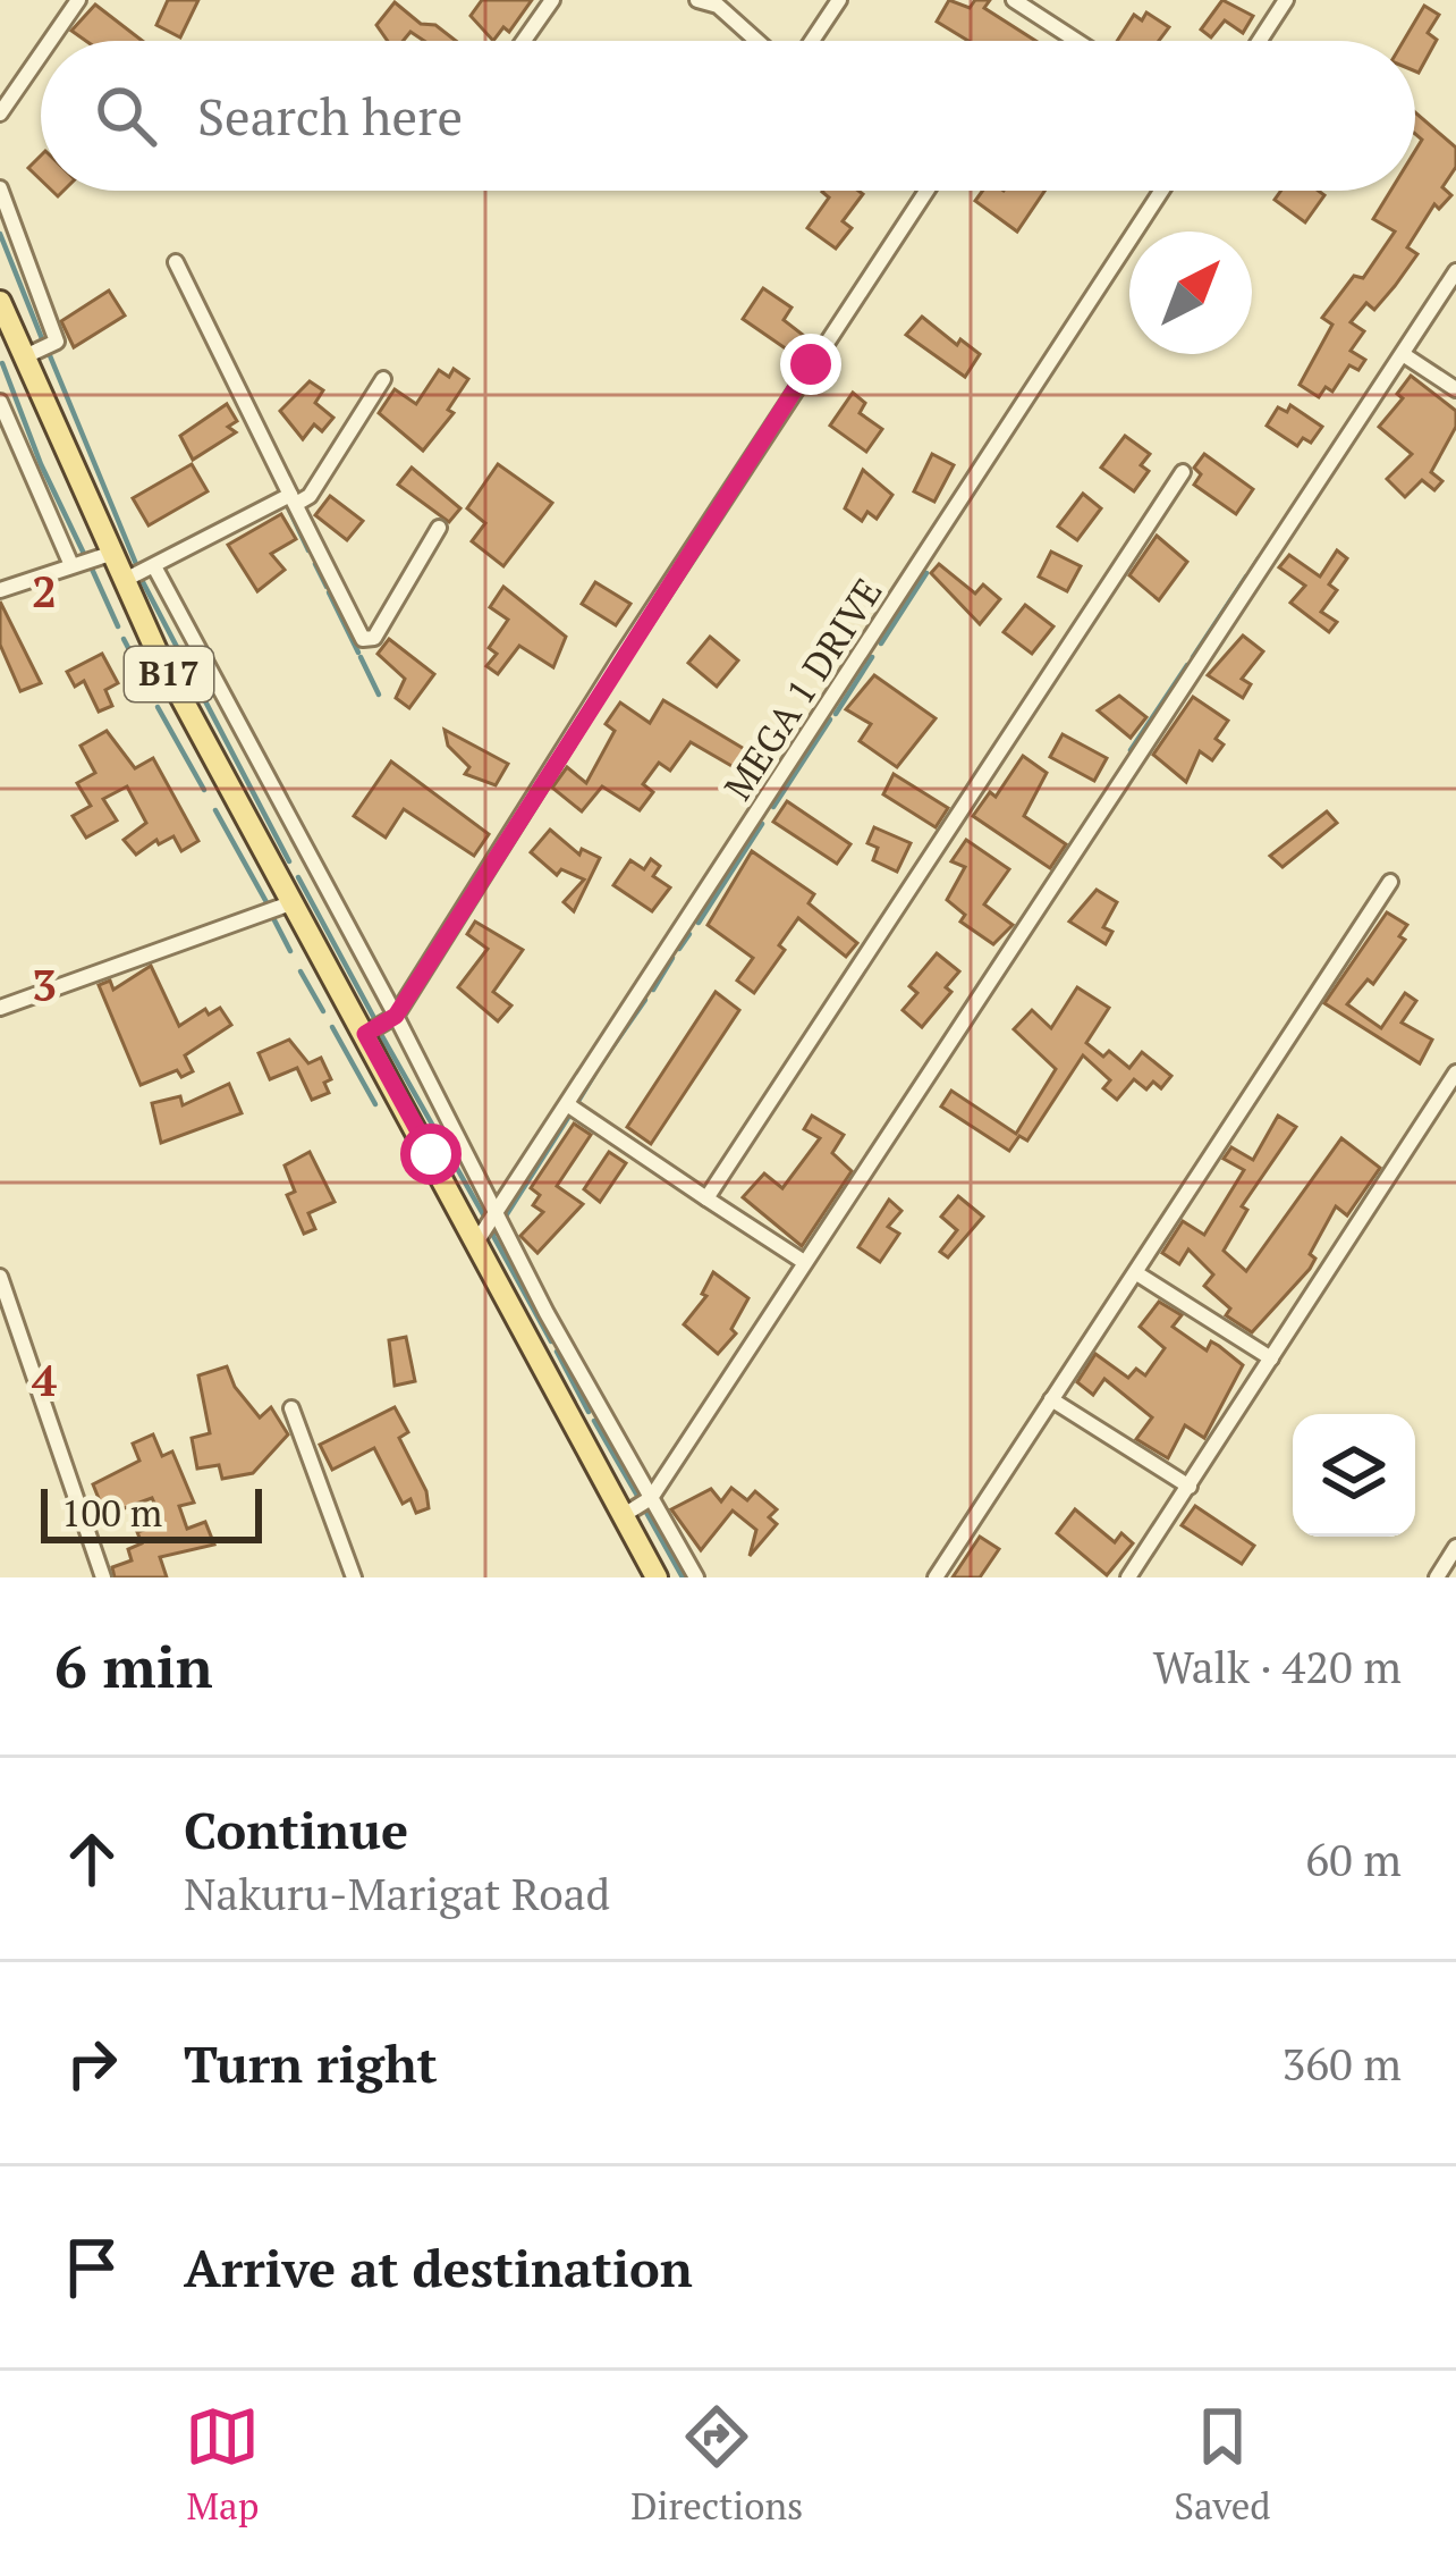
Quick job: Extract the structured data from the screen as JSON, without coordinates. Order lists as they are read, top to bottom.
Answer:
{
  "streets": {
    "main road": ["B17"],
    "street": ["MEGA 1 DRIVE"]
  },
  "crossings": [
    ["B17", "MEGA 1 DRIVE"]
  ],
  "scale_bar": "100 m",
  "north": "top right",
  "page": {
    "search": "Search here",
    "scale": "100 m",
    "heading": ["6 min", "Walk · 420 m"],
    "list": [
      ["Continue", "Nakuru-Marigat Road", "60 m"],
      ["Turn right", "360 m"],
      "Arrive at destination"
    ],
    "nav": ["Map", "Directions", "Saved"]
  },
  "grid": {
    "rows": ["2", "3", "4"]
  }
}
